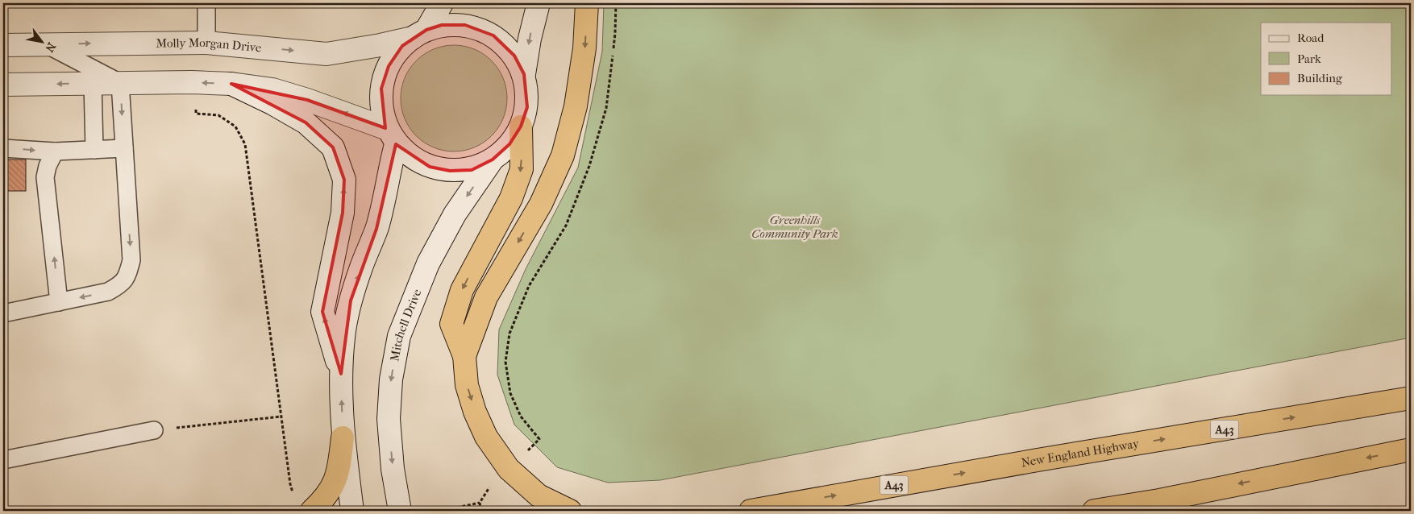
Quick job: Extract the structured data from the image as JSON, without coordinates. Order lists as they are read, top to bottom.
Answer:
{
  "streets": {
    "highway": ["A43", "New England Highway"],
    "main road": ["Molly Morgan Drive", "Mitchell Drive"]
  },
  "parks": ["Greenhills Community Park"],
  "legend": ["Road", "Park", "Building"],
  "north": "bottom right"
}
